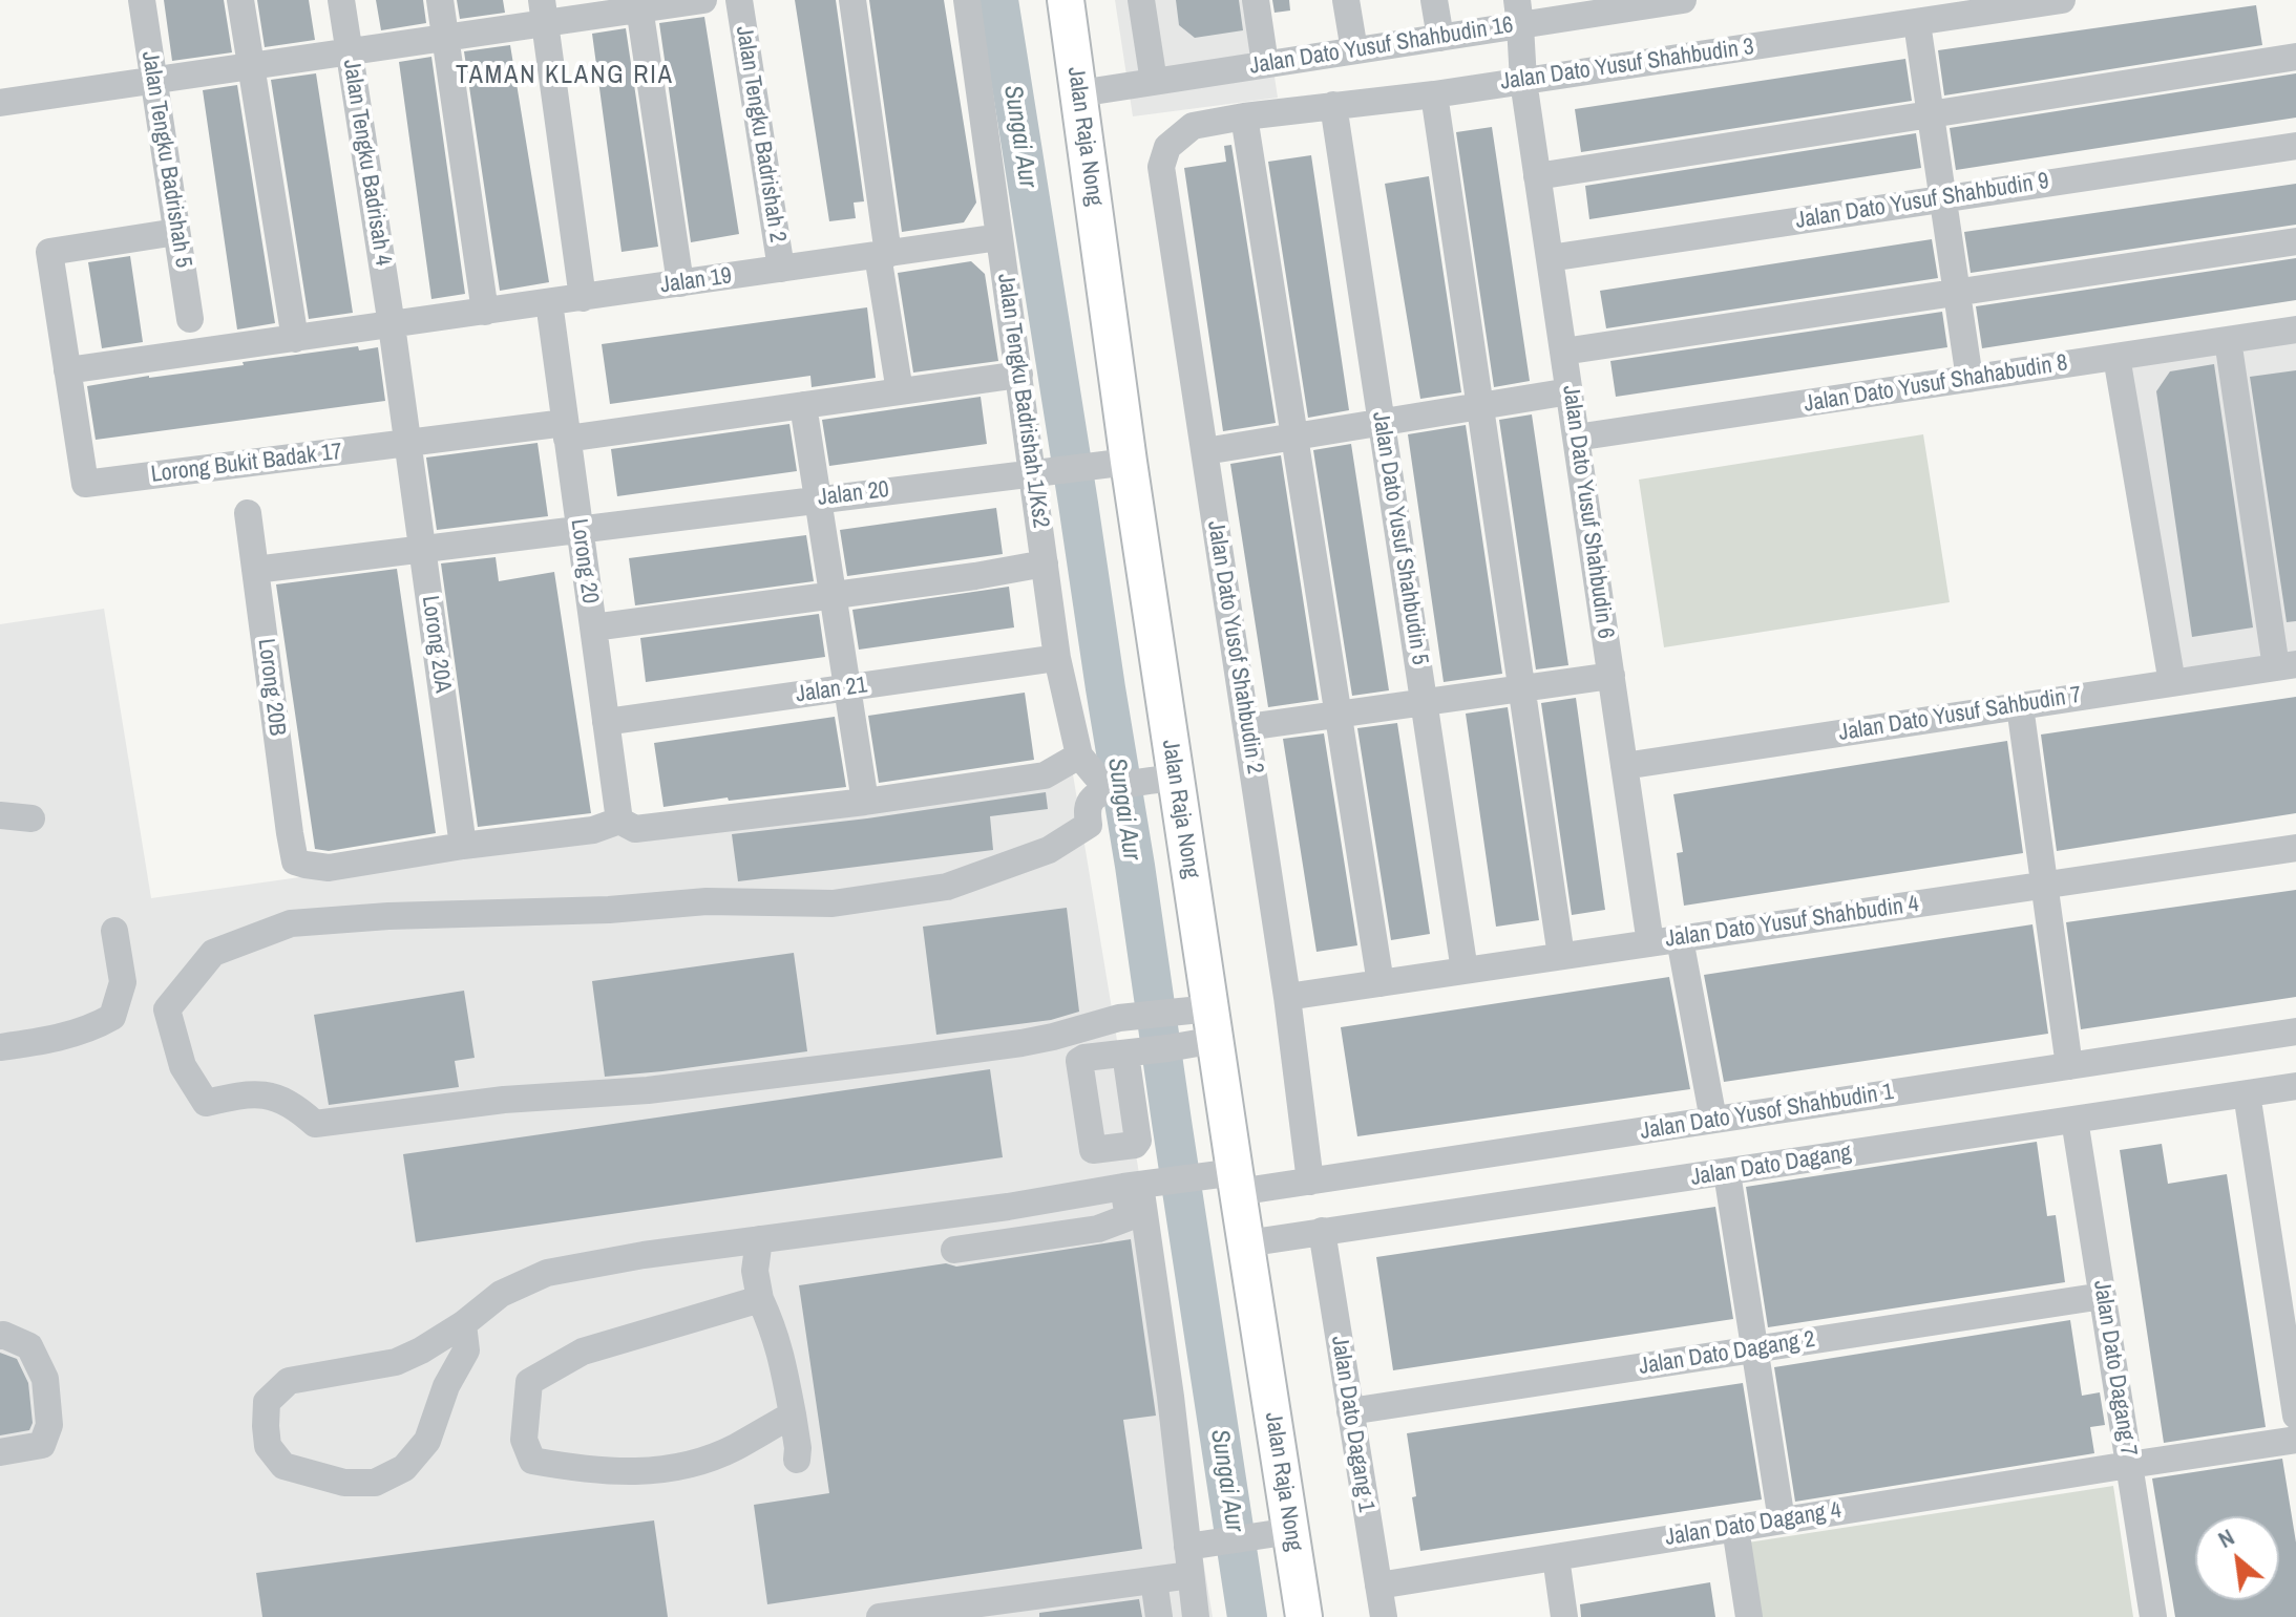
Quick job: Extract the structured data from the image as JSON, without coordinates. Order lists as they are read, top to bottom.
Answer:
{
  "streets": {
    "main road": ["Jalan Raja Nong"],
    "street": [
      "Jalan Dato Yusuf Shahbudin 16",
      "Jalan Dato Yusuf Shahbudin 3",
      "Jalan Tengku Badrishah 2",
      "Jalan Tengku Badrishah 5",
      "Jalan Tengku Badrisah 4",
      "Jalan Dato Yusuf Shahbudin 9",
      "Jalan 19",
      "Jalan Dato Yusuf Shahabudin 8",
      "Jalan Tengku Badrishah 1/Ks2",
      "Lorong Bukit Badak 17",
      "Jalan 20",
      "Jalan Dato Yusuf Shahbudin 6",
      "Jalan Dato Yusuf Shahbudin 5",
      "Lorong 20",
      "Lorong 20A",
      "Jalan Dato Yusof Shahbudin 2",
      "Lorong 20B",
      "Jalan 21",
      "Jalan Dato Yusuf Sahbudin 7",
      "Jalan Dato Yusuf Shahbudin 4",
      "Jalan Dato Yusof Shahbudin 1",
      "Jalan Dato Dagang",
      "Jalan Dato Dagang 2",
      "Jalan Dato Dagang 7",
      "Jalan Dato Dagang 1",
      "Jalan Dato Dagang 4"
    ]
  },
  "crossings": [
    ["Jalan Dato Yusuf Shahbudin 16", "Jalan Raja Nong"],
    ["Jalan Dato Yusuf Shahbudin 16", "Jalan Dato Yusuf Shahbudin 6"],
    ["Jalan Dato Yusuf Shahbudin 3", "Jalan Dato Yusuf Shahbudin 6"],
    ["Jalan Dato Yusuf Shahbudin 3", "Jalan Dato Yusuf Shahbudin 5"],
    ["Jalan Dato Yusuf Shahbudin 3", "Jalan Dato Yusof Shahbudin 2"],
    ["Jalan Tengku Badrishah 2", "Jalan 19"],
    ["Jalan Raja Nong", "Jalan 20"],
    ["Jalan Raja Nong", "Jalan Dato Yusof Shahbudin 1"],
    ["Jalan Raja Nong", "Jalan Dato Dagang"],
    ["Jalan Tengku Badrisah 4", "Jalan 19"],
    ["Jalan Tengku Badrisah 4", "Lorong Bukit Badak 17"],
    ["Jalan Tengku Badrisah 4", "Lorong 20A"],
    ["Jalan Dato Yusuf Shahbudin 9", "Jalan Dato Yusuf Shahbudin 6"],
    ["Jalan 19", "Jalan Tengku Badrishah 1/Ks2"],
    ["Jalan 19", "Lorong Bukit Badak 17"],
    ["Jalan 19", "Lorong 20"],
    ["Jalan Dato Yusuf Shahabudin 8", "Jalan Dato Yusuf Shahbudin 6"],
    ["Jalan Tengku Badrishah 1/Ks2", "Lorong Bukit Badak 17"],
    ["Jalan Tengku Badrishah 1/Ks2", "Jalan 20"],
    ["Jalan Tengku Badrishah 1/Ks2", "Jalan 21"],
    ["Lorong Bukit Badak 17", "Lorong 20"],
    ["Lorong Bukit Badak 17", "Lorong 20A"],
    ["Jalan 20", "Lorong 20"],
    ["Jalan 20", "Lorong 20A"],
    ["Jalan 20", "Lorong 20B"],
    ["Jalan Dato Yusuf Shahbudin 6", "Jalan Dato Yusuf Sahbudin 7"],
    ["Jalan Dato Yusuf Shahbudin 6", "Jalan Dato Yusuf Shahbudin 4"],
    ["Jalan Dato Yusuf Shahbudin 5", "Jalan Dato Yusuf Shahbudin 4"],
    ["Lorong 20", "Jalan 21"],
    ["Lorong 20A", "Lorong 20B"],
    ["Jalan Dato Yusof Shahbudin 2", "Jalan Dato Yusuf Shahbudin 4"],
    ["Jalan Dato Yusof Shahbudin 2", "Jalan Dato Yusof Shahbudin 1"],
    ["Jalan Dato Dagang", "Jalan Dato Dagang 7"],
    ["Jalan Dato Dagang", "Jalan Dato Dagang 1"],
    ["Jalan Dato Dagang 2", "Jalan Dato Dagang 7"],
    ["Jalan Dato Dagang 2", "Jalan Dato Dagang 1"],
    ["Jalan Dato Dagang 7", "Jalan Dato Dagang 4"],
    ["Jalan Dato Dagang 1", "Jalan Dato Dagang 4"]
  ],
  "districts": ["TAMAN KLANG RIA"],
  "water": ["Sungai Aur"],
  "north": "top left"
}
